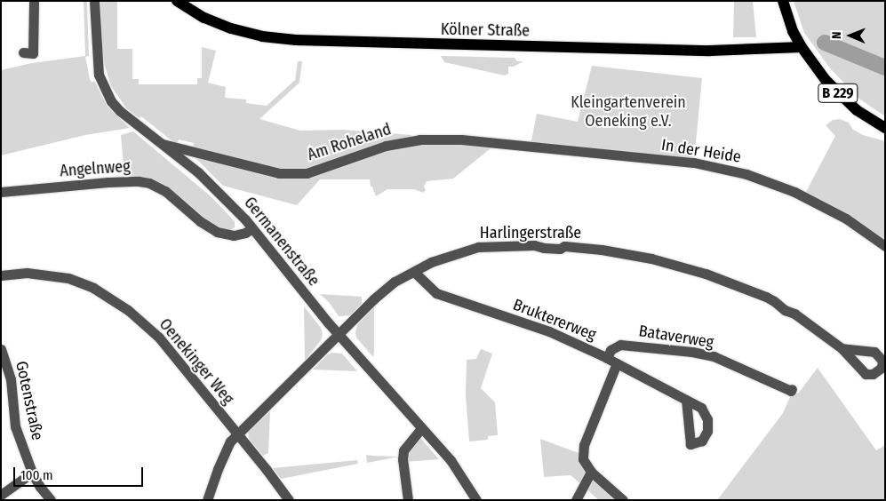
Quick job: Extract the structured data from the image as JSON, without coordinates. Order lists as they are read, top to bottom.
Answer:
{
  "streets": {
    "main road": ["Kölner Straße", "B 229"],
    "street": [
      "Am Roheland",
      "In der Heide",
      "Angelnweg",
      "Harlingerstraße",
      "Germanenstraße",
      "Bruktererweg",
      "Bataverweg",
      "Oenekinger Weg",
      "Gotenstraße"
    ]
  },
  "crossings": [
    ["Kölner Straße", "B 229"],
    ["Am Roheland", "In der Heide"],
    ["Am Roheland", "Germanenstraße"],
    ["Angelnweg", "Germanenstraße"],
    ["Harlingerstraße", "Germanenstraße"],
    ["Harlingerstraße", "Bruktererweg"],
    ["Harlingerstraße", "Oenekinger Weg"],
    ["Bruktererweg", "Bataverweg"]
  ],
  "parks": ["Kleingartenverein Oeneking e.V."],
  "scale_bar": "100 m",
  "north": "left"
}
